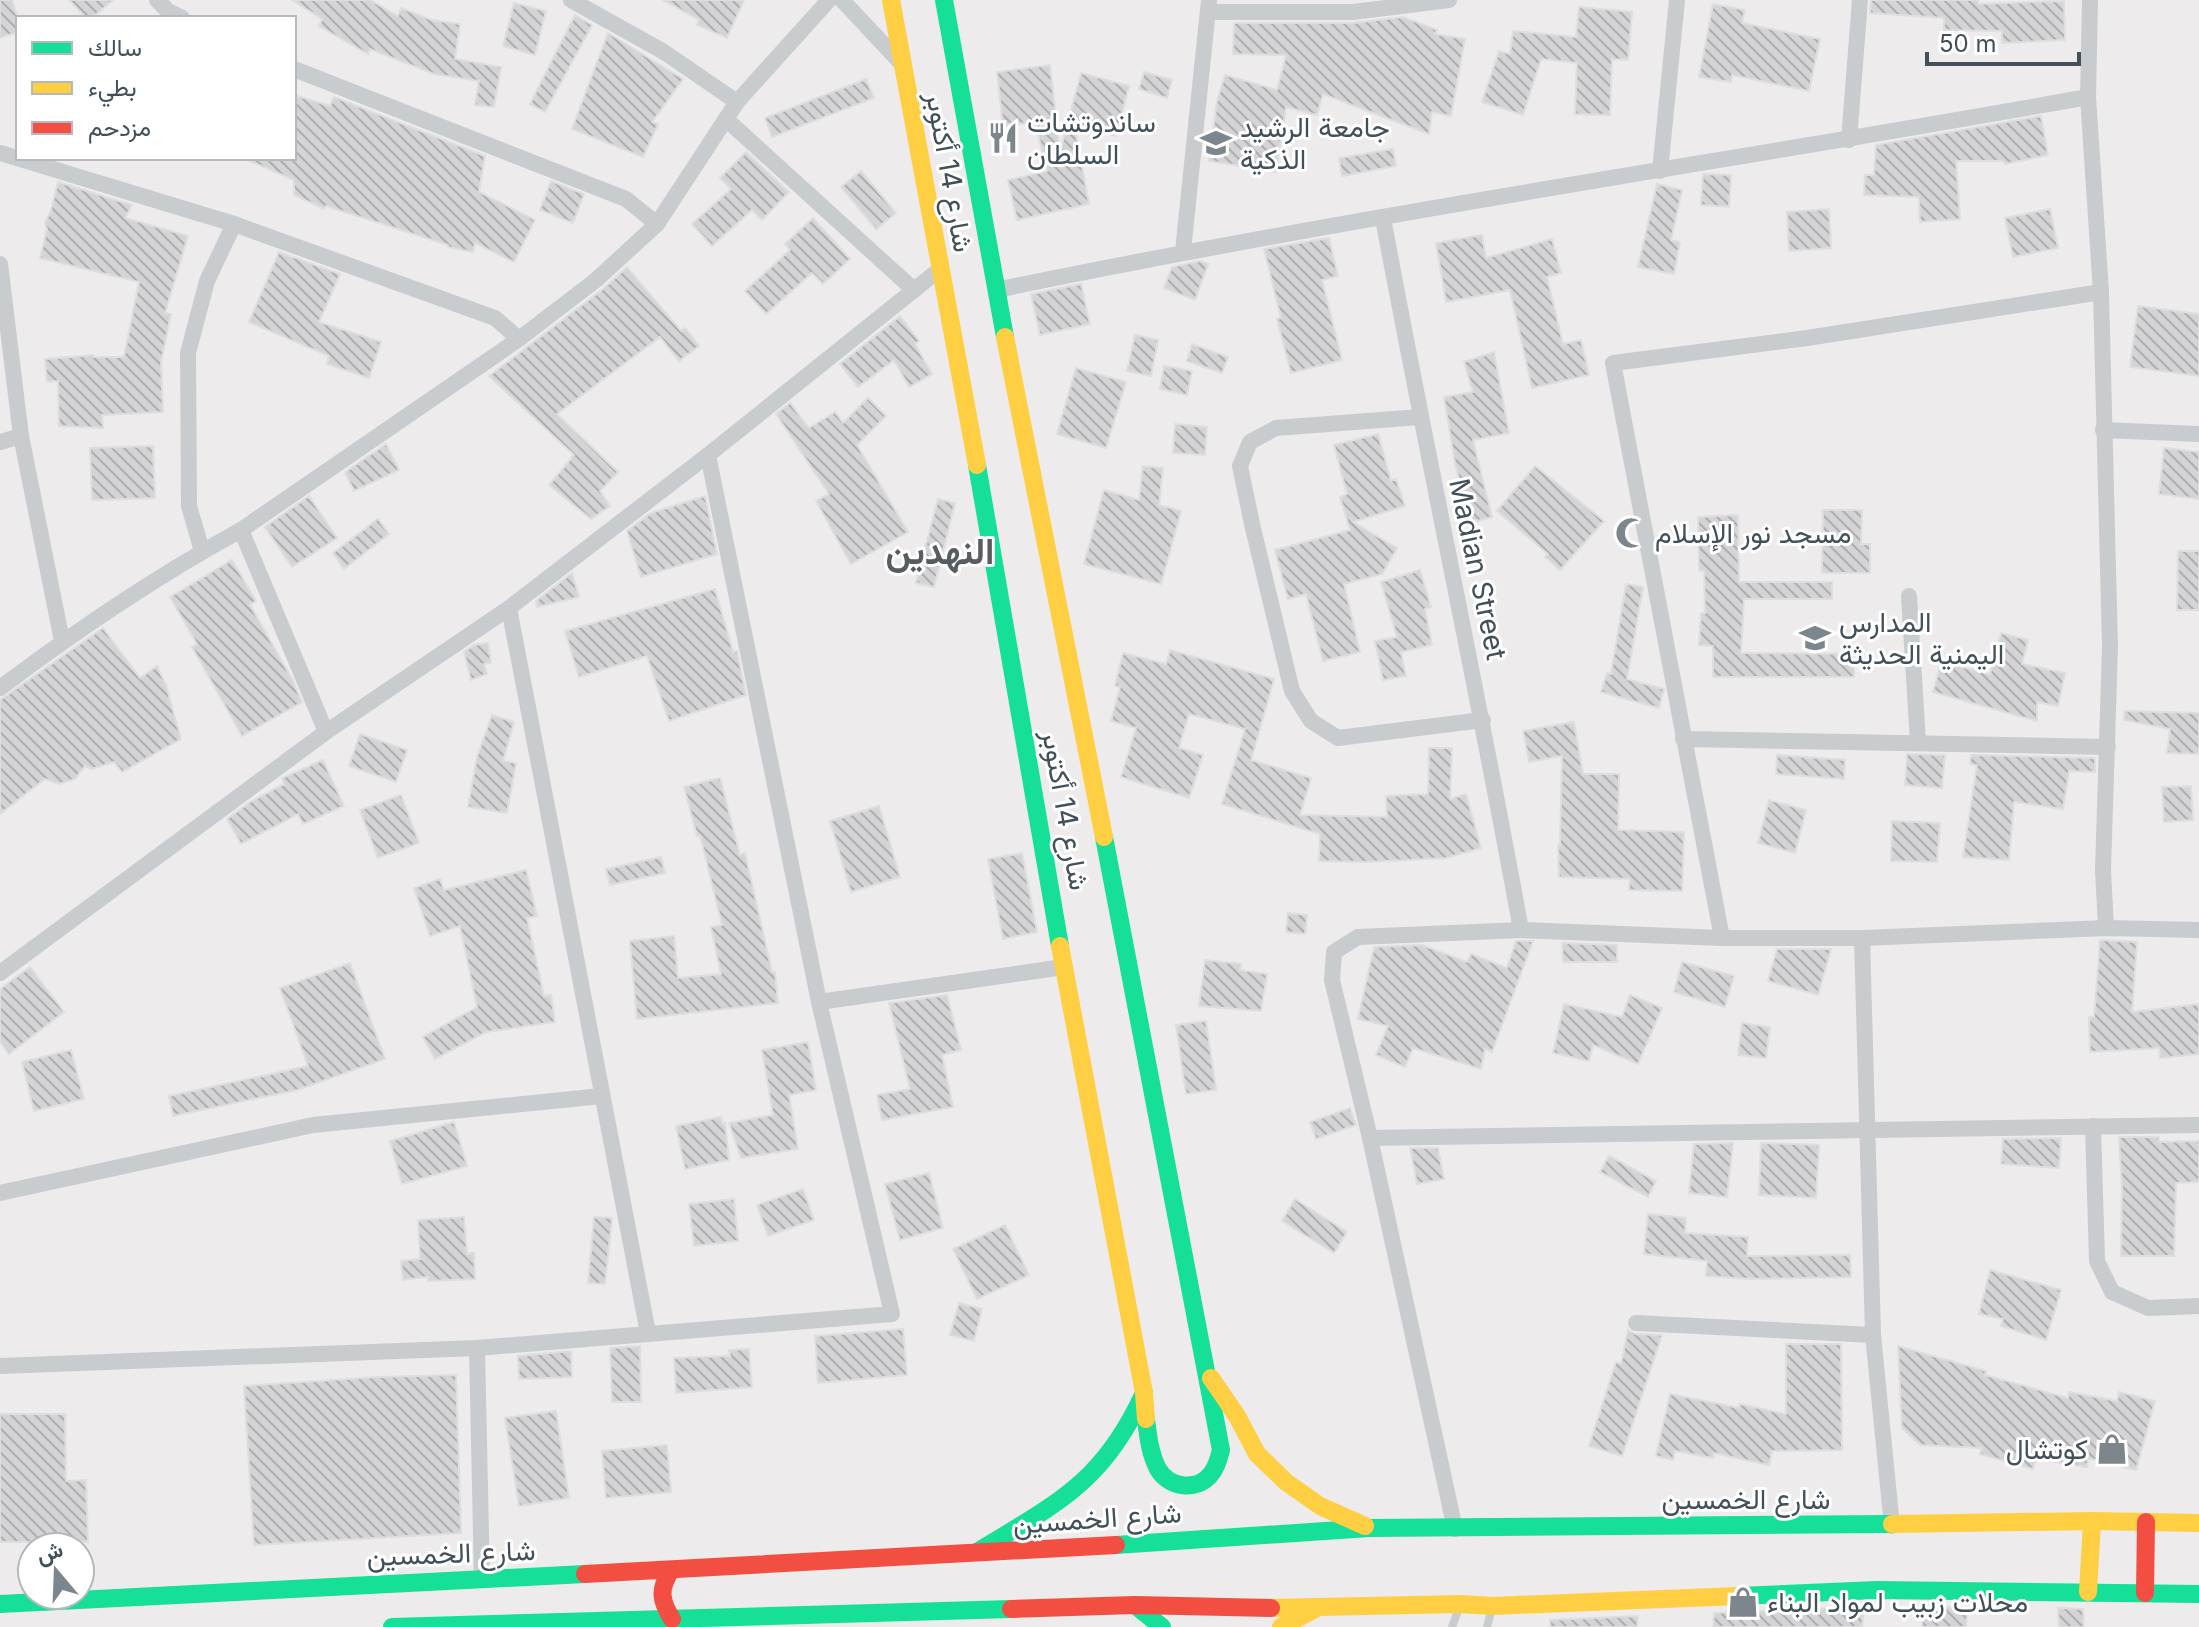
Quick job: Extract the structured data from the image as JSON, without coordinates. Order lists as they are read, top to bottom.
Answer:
{
  "streets": {
    "main road": ["شارع 14 أكتوبر", "شارع الخمسين"],
    "street": ["Madian Street"]
  },
  "crossings": [
    ["شارع 14 أكتوبر", "شارع الخمسين"]
  ],
  "districts": ["النهدين"],
  "places": {
    "restaurant": ["ساندوتشات السلطان"],
    "school or university": ["جامعة الرشيد الذكية", "المدارس اليمنية الحديثة"],
    "mosque": ["مسجد نور الإسلام"],
    "shop": ["كوتشال", "محلات زبيب لمواد البناء"]
  },
  "legend": ["سالك", "بطيء", "مزدحم"],
  "scale_bar": "50 m",
  "north": "top"
}
